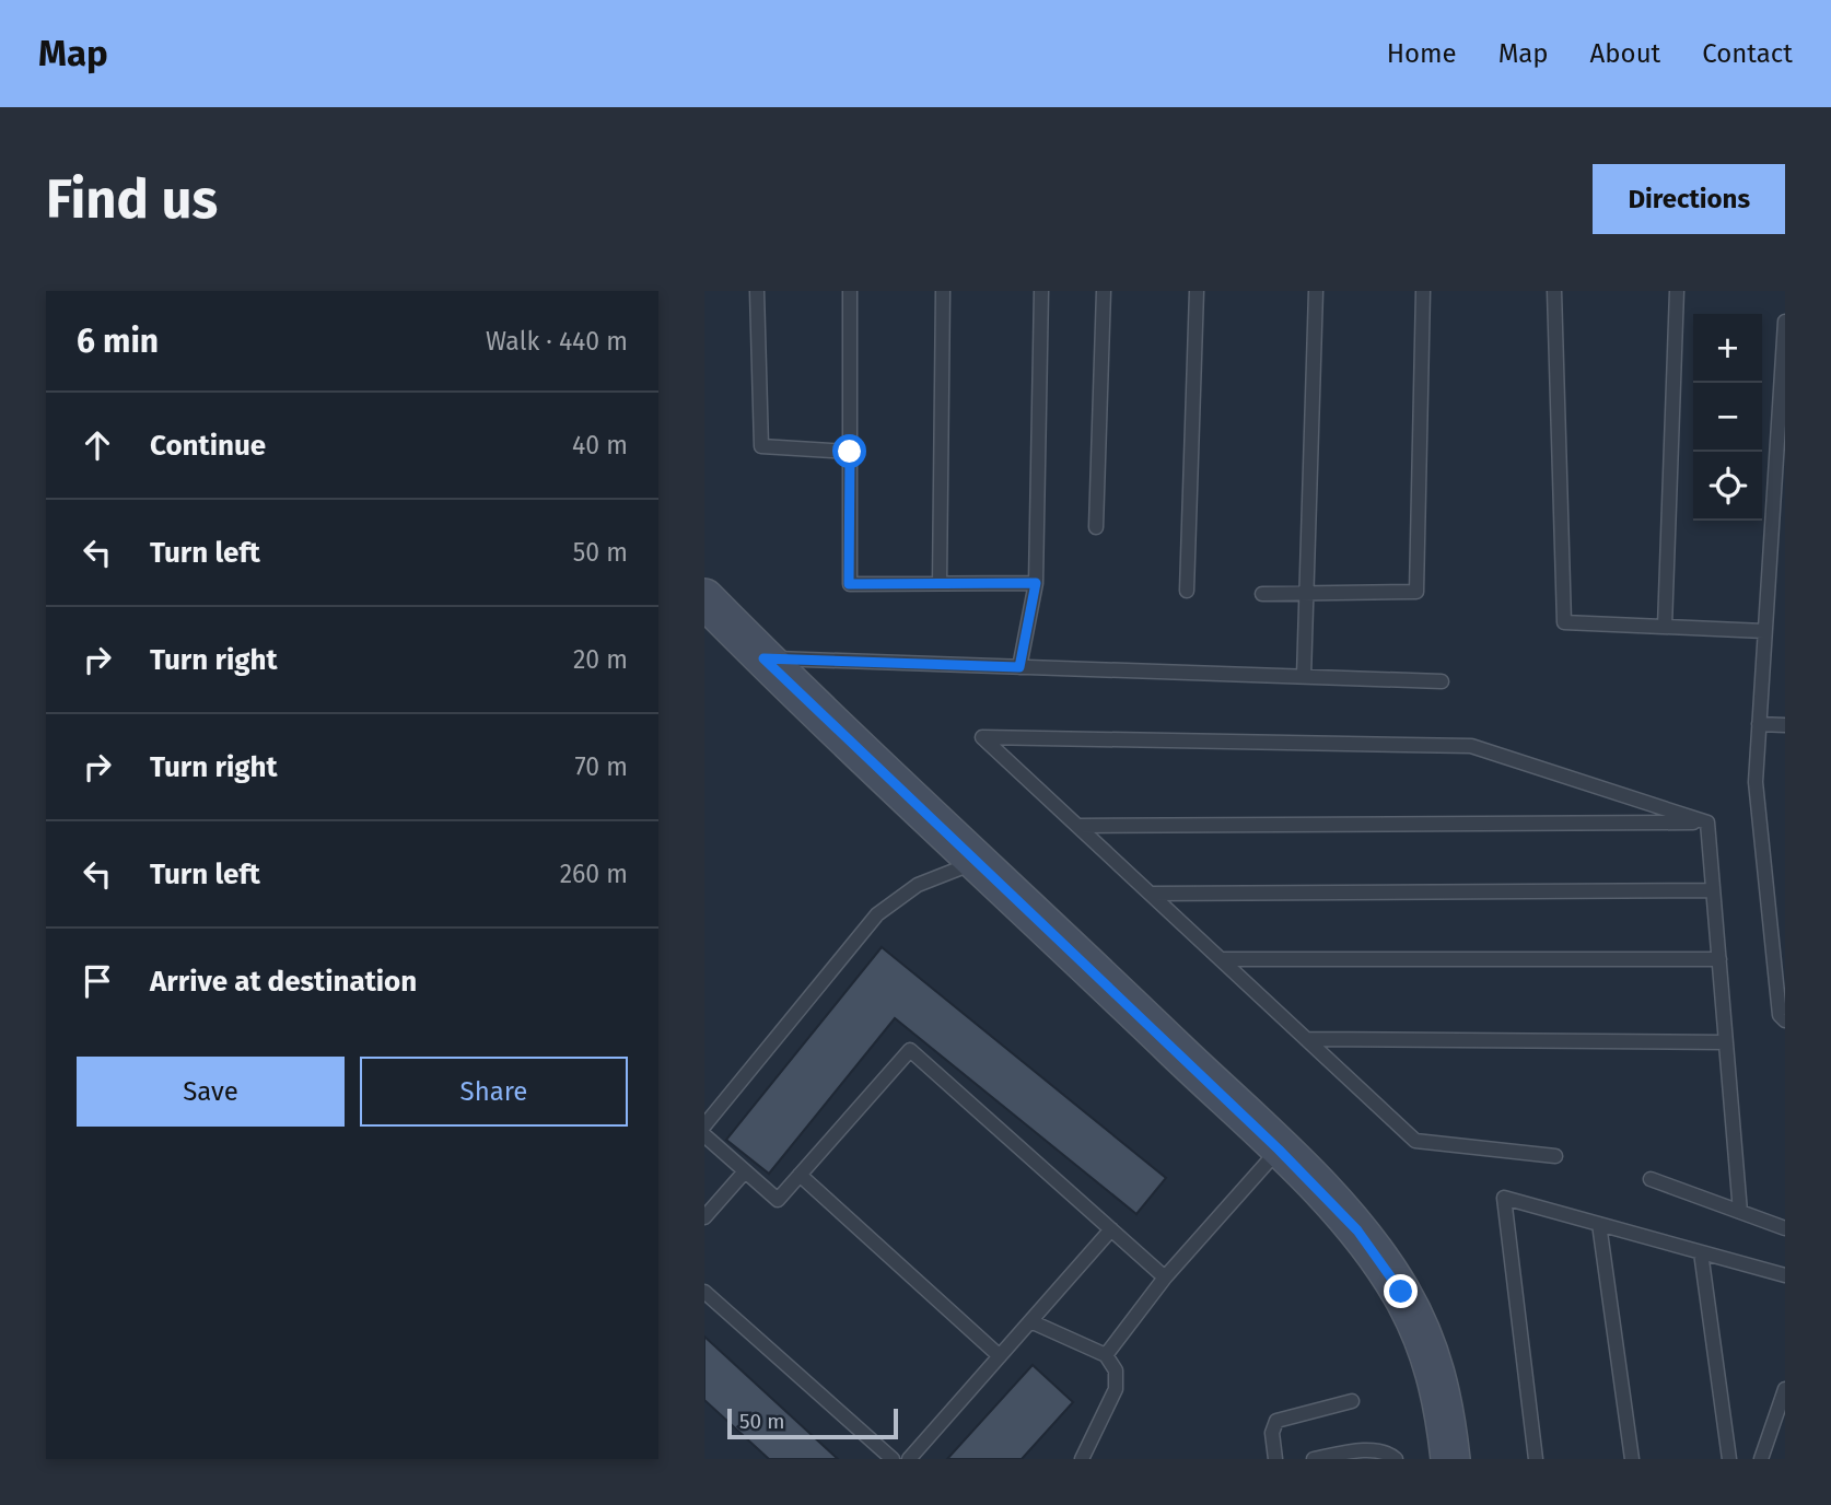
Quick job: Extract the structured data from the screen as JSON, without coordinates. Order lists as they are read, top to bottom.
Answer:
{
  "scale_bar": "50 m",
  "page": {
    "header": "Map",
    "nav": [
      "Home",
      "Map",
      "About",
      "Contact"
    ],
    "buttons": [
      "Directions",
      ["Save", "Share"]
    ],
    "title": "Find us",
    "heading": ["6 min", "Walk · 440 m"],
    "map_buttons": ["+", "−"],
    "list": [
      ["Continue", "40 m"],
      ["Turn left", "50 m"],
      ["Turn right", "20 m"],
      ["Turn right", "70 m"],
      ["Turn left", "260 m"],
      "Arrive at destination"
    ],
    "scale": "50 m"
  }
}
